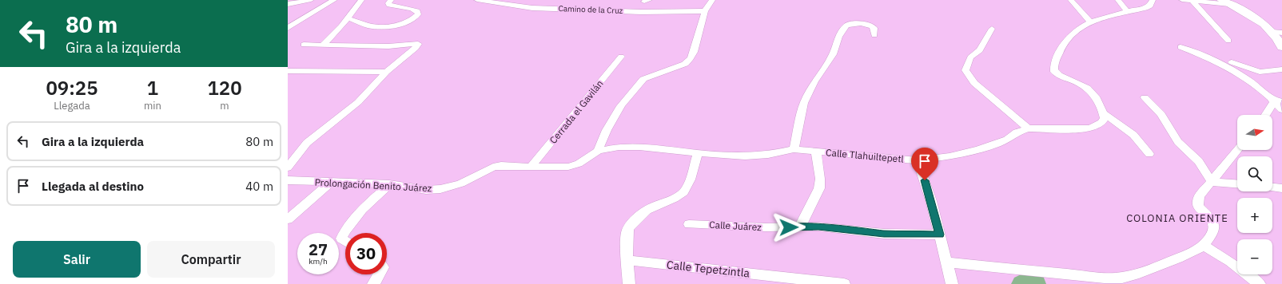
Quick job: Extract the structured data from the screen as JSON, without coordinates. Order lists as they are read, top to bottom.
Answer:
{
  "streets": {
    "street": [
      "Camino de la Cruz",
      "Cerrada el Gavilán",
      "Calle Tlahuiltepetl",
      "Prolongación Benito Juárez",
      "Calle Juárez",
      "Calle Tepetzintla"
    ]
  },
  "crossings": [
    ["Cerrada el Gavilán", "Prolongación Benito Juárez"],
    ["Calle Tlahuiltepetl", "Prolongación Benito Juárez"]
  ],
  "districts": ["COLONIA ORIENTE"],
  "north": "right",
  "page": {
    "turn": ["80 m", "Gira a la izquierda"],
    "eta": [
      "09:25",
      "Llegada",
      "1",
      "min",
      "120",
      "m"
    ],
    "map_buttons": ["+", "−"],
    "list": [
      {
        "name": "Gira a la izquierda",
        "value": "80 m"
      },
      {
        "name": "Llegada al destino",
        "value": "40 m"
      }
    ],
    "speed": "27 km/h",
    "limit": "30",
    "buttons": ["Salir", "Compartir"]
  }
}
